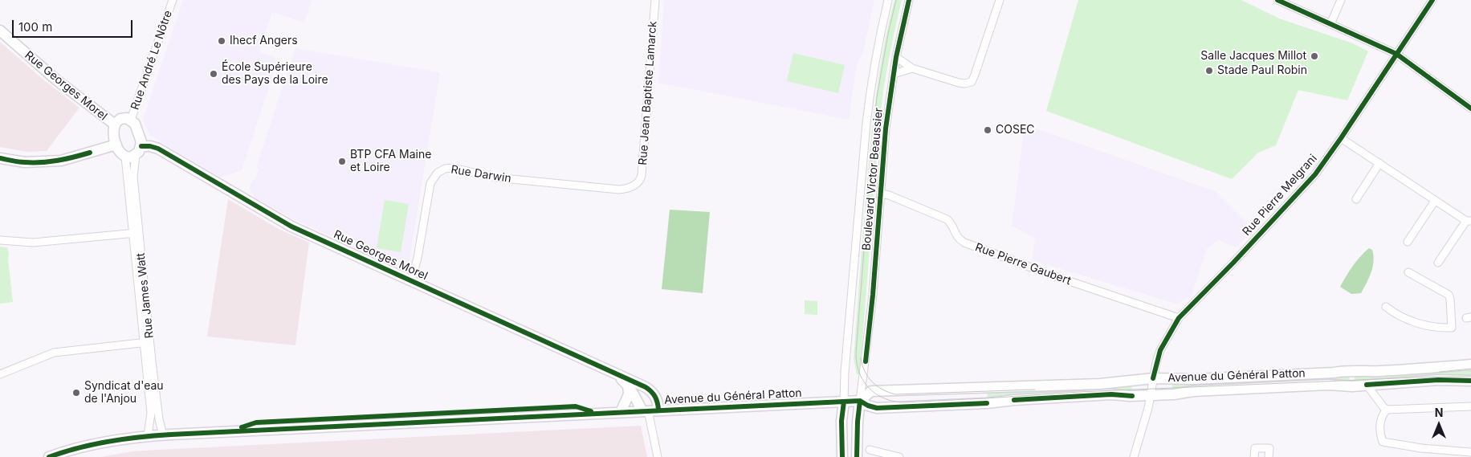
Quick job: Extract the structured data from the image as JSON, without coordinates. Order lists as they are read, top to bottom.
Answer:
{
  "streets": {
    "street": [
      "Rue André Le Nôtre",
      "Rue Georges Morel",
      "Rue Jean Baptiste Lamarck",
      "Rue Darwin",
      "Boulevard Victor Beaussier",
      "Rue Pierre Melgrani",
      "Rue Pierre Gaubert",
      "Rue James Watt",
      "Avenue du Général Patton"
    ]
  },
  "crossings": [
    ["Rue André Le Nôtre", "Rue Georges Morel"],
    ["Rue André Le Nôtre", "Rue James Watt"],
    ["Rue Georges Morel", "Rue Darwin"],
    ["Rue Georges Morel", "Rue James Watt"],
    ["Rue Georges Morel", "Avenue du Général Patton"],
    ["Rue Jean Baptiste Lamarck", "Rue Darwin"],
    ["Boulevard Victor Beaussier", "Rue Pierre Gaubert"],
    ["Boulevard Victor Beaussier", "Avenue du Général Patton"],
    ["Rue Pierre Melgrani", "Rue Pierre Gaubert"],
    ["Rue Pierre Melgrani", "Avenue du Général Patton"],
    ["Rue James Watt", "Avenue du Général Patton"]
  ],
  "places": [
    "Ihecf Angers",
    "Salle Jacques Millot",
    "Stade Paul Robin",
    "École Supérieure des Pays de la Loire",
    "COSEC",
    "BTP CFA Maine et Loire",
    "Syndicat d'eau de l'Anjou"
  ],
  "scale_bar": "100 m",
  "north": "top"
}
